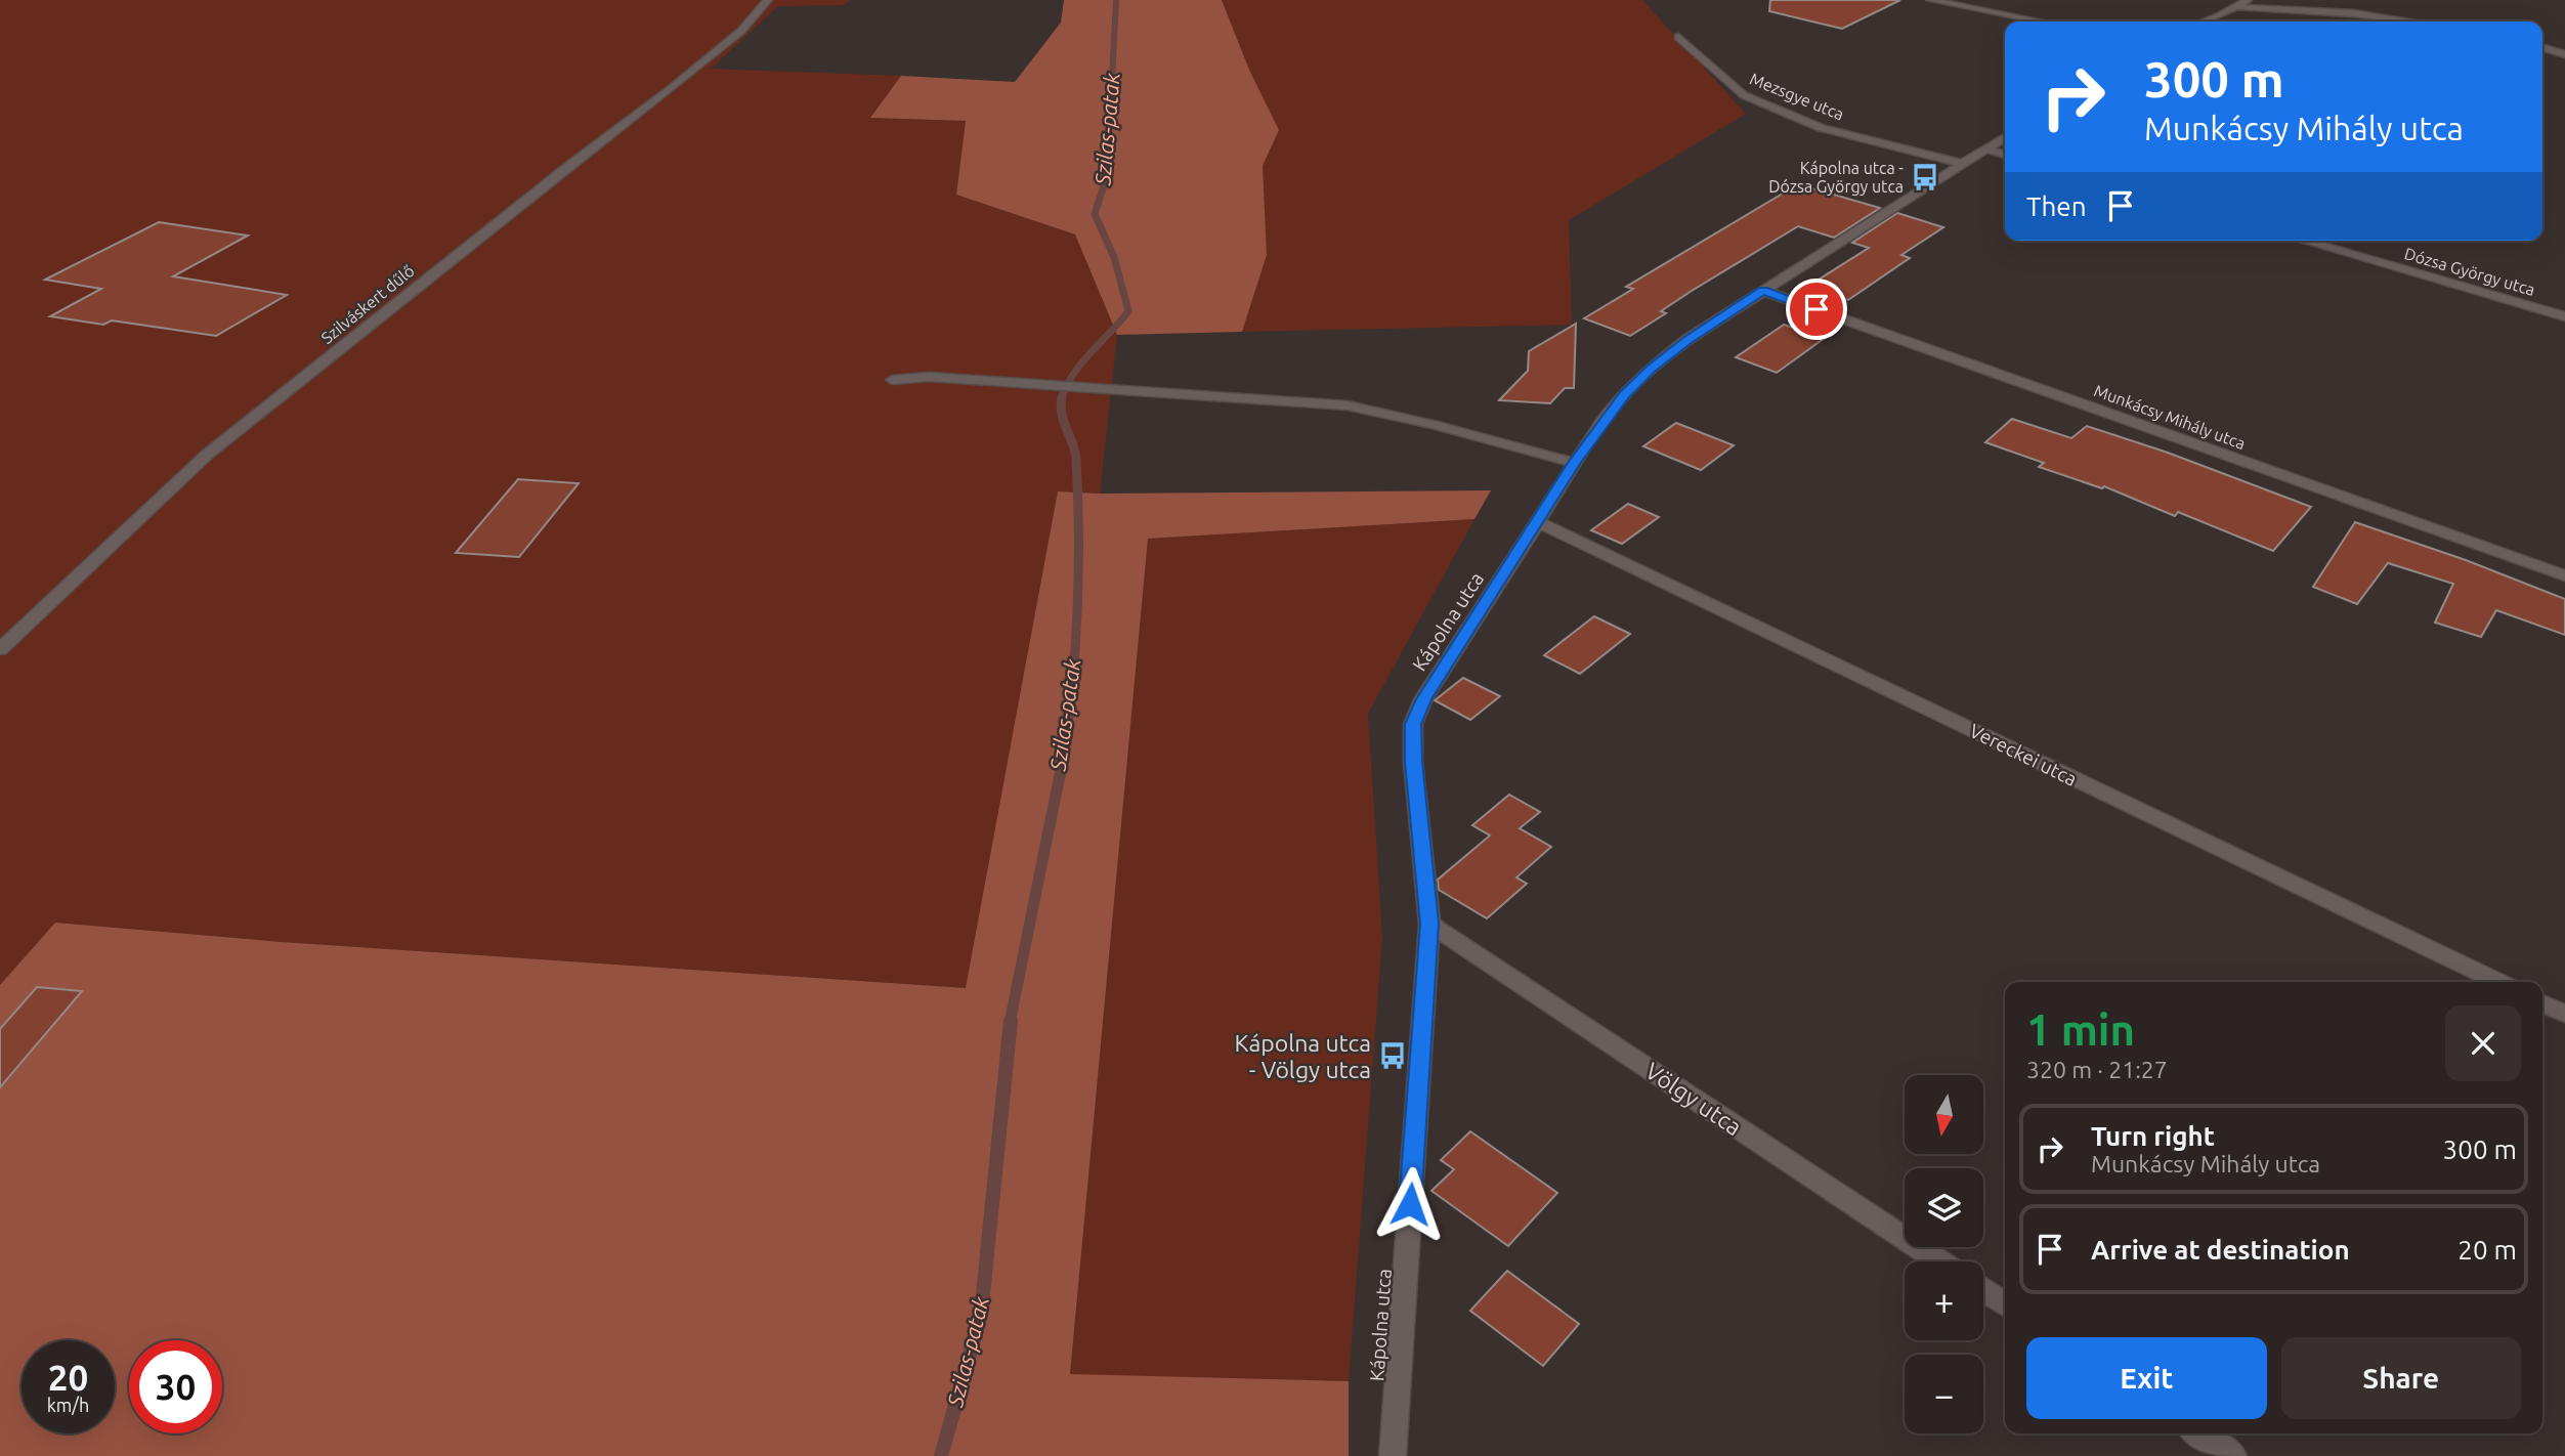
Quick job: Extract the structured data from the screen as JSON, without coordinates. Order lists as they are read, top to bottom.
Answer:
{
  "streets": {
    "street": [
      "Mezsgye utca",
      "Dózsa György utca",
      "Szilváskert dűlő",
      "Munkácsy Mihály utca",
      "Kápolna utca",
      "Vereckei utca",
      "Völgy utca"
    ]
  },
  "crossings": [
    ["Mezsgye utca", "Kápolna utca"],
    ["Munkácsy Mihály utca", "Kápolna utca"],
    ["Kápolna utca", "Vereckei utca"],
    ["Kápolna utca", "Völgy utca"]
  ],
  "water": ["Szilas-patak"],
  "places": {
    "bus stop": ["Kápolna utca - Dózsa György utca", "Kápolna utca - Völgy utca"]
  },
  "north": "bottom",
  "page": {
    "turn": ["300 m", "Munkácsy Mihály utca"],
    "then": "Then",
    "heading": ["1 min", "320 m · 21:27"],
    "map_buttons": ["+", "−"],
    "list": [
      {
        "name": "Turn right",
        "note": "Munkácsy Mihály utca",
        "value": "300 m"
      },
      {
        "name": "Arrive at destination",
        "value": "20 m"
      }
    ],
    "buttons": ["Exit", "Share"],
    "speed": "20 km/h",
    "limit": "30"
  }
}
